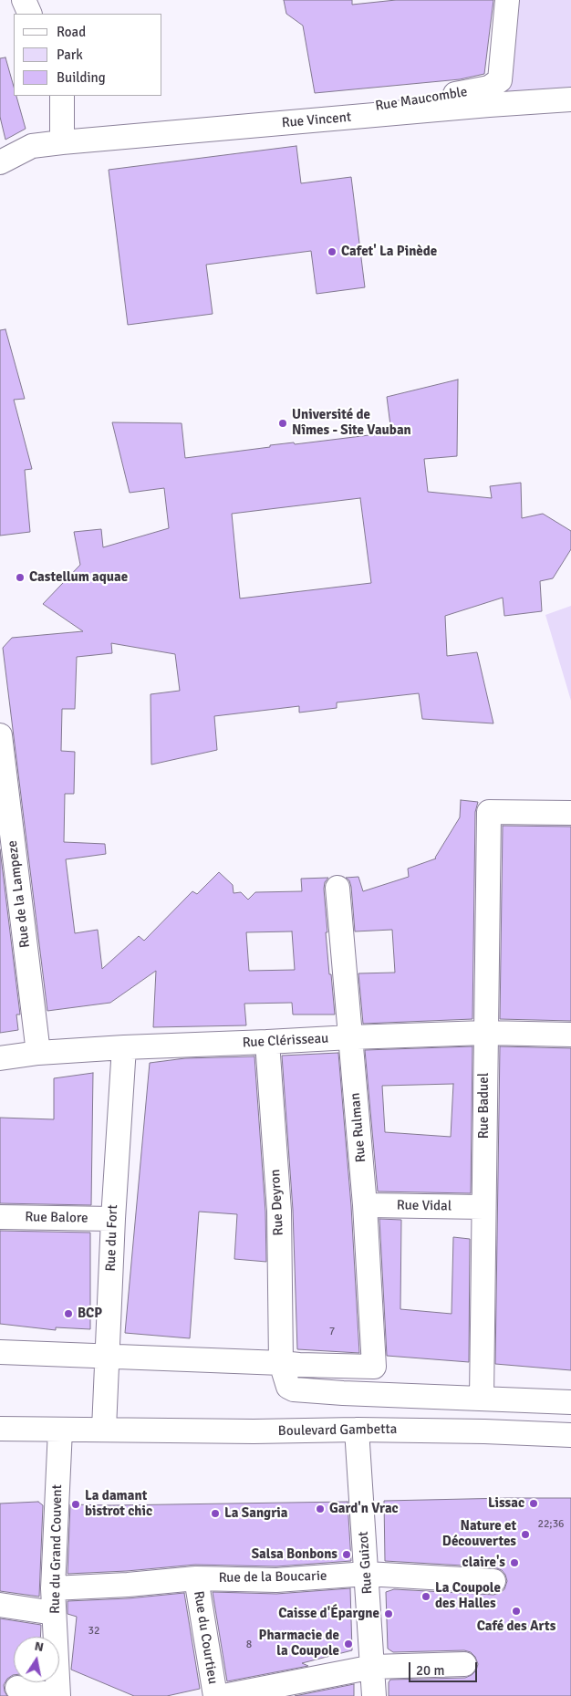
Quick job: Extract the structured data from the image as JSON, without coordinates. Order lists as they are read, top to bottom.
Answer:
{
  "streets": {
    "street": [
      "Rue Maucomble",
      "Rue Vincent",
      "Rue de la Lampeze",
      "Rue Clérisseau",
      "Rue Baduel",
      "Rue Rulman",
      "Rue Deyron",
      "Rue Vidal",
      "Rue Balore",
      "Rue du Fort",
      "Boulevard Gambetta",
      "Rue du Grand Couvent",
      "Rue Guizot",
      "Rue de la Boucarie",
      "Rue du Courtieu"
    ]
  },
  "crossings": [
    ["Rue Maucomble", "Rue Vincent"],
    ["Rue de la Lampeze", "Rue Clérisseau"],
    ["Rue Clérisseau", "Rue Baduel"],
    ["Rue Clérisseau", "Rue Rulman"],
    ["Rue Clérisseau", "Rue Deyron"],
    ["Rue Clérisseau", "Rue du Fort"],
    ["Rue Baduel", "Rue Vidal"],
    ["Rue Rulman", "Rue Deyron"],
    ["Rue Rulman", "Rue Vidal"],
    ["Rue Balore", "Rue du Fort"],
    ["Rue du Fort", "Boulevard Gambetta"],
    ["Boulevard Gambetta", "Rue du Grand Couvent"],
    ["Boulevard Gambetta", "Rue Guizot"],
    ["Rue du Grand Couvent", "Rue de la Boucarie"],
    ["Rue Guizot", "Rue de la Boucarie"],
    ["Rue de la Boucarie", "Rue du Courtieu"]
  ],
  "places": [
    "Cafet' La Pinède",
    "Université de Nîmes - Site Vauban",
    "Castellum aquae",
    "BCP",
    "Lissac",
    "La damant bistrot chic",
    "Gard'n Vrac",
    "La Sangria",
    "Nature et Découvertes",
    "Salsa Bonbons",
    "claire's",
    "La Coupole des Halles",
    "Café des Arts",
    "Caisse d'Épargne",
    "Pharmacie de la Coupole"
  ],
  "house_numbers": [
    "7",
    "22;36",
    "32",
    "8"
  ],
  "legend": ["Road", "Park", "Building"],
  "scale_bar": "20 m",
  "north": "top"
}
